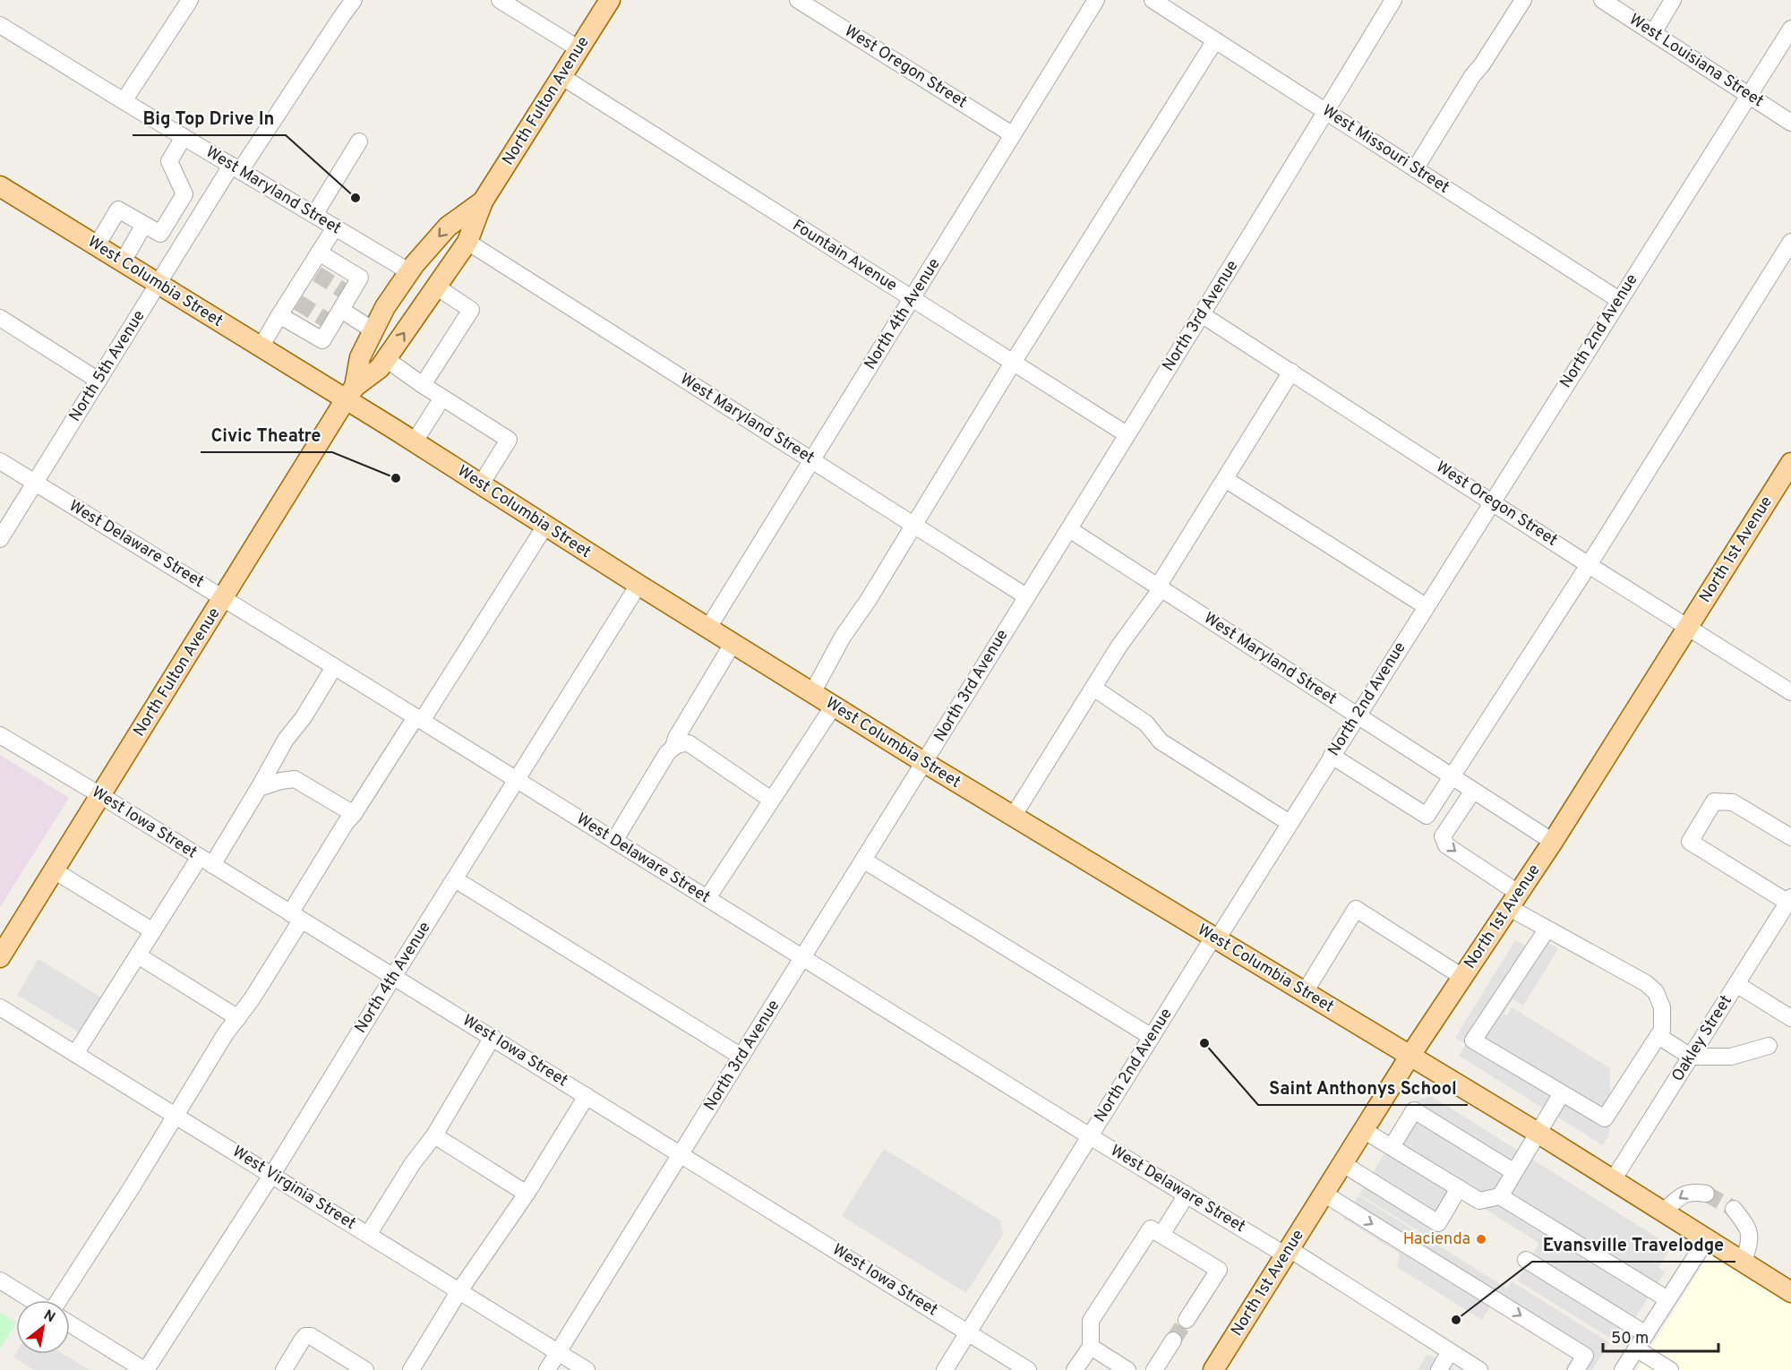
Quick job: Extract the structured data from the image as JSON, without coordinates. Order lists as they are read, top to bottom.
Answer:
{
  "streets": {
    "main road": ["North Fulton Avenue", "West Columbia Street", "North 1st Avenue"],
    "street": [
      "West Louisiana Street",
      "West Oregon Street",
      "West Missouri Street",
      "West Maryland Street",
      "Fountain Avenue",
      "North 4th Avenue",
      "North 3rd Avenue",
      "North 2nd Avenue",
      "North 5th Avenue",
      "West Delaware Street",
      "West Iowa Street",
      "Oakley Street",
      "West Virginia Street"
    ]
  },
  "crossings": [
    ["West Louisiana Street", "North 2nd Avenue"],
    ["West Oregon Street", "North 4th Avenue"],
    ["West Oregon Street", "North 3rd Avenue"],
    ["West Oregon Street", "North 2nd Avenue"],
    ["West Oregon Street", "North 1st Avenue"],
    ["North Fulton Avenue", "West Maryland Street"],
    ["North Fulton Avenue", "Fountain Avenue"],
    ["North Fulton Avenue", "West Columbia Street"],
    ["North Fulton Avenue", "West Delaware Street"],
    ["North Fulton Avenue", "West Iowa Street"],
    ["West Missouri Street", "North 3rd Avenue"],
    ["West Missouri Street", "North 2nd Avenue"],
    ["West Maryland Street", "North 4th Avenue"],
    ["West Maryland Street", "North 3rd Avenue"],
    ["West Maryland Street", "North 2nd Avenue"],
    ["West Maryland Street", "North 5th Avenue"],
    ["West Maryland Street", "North 1st Avenue"],
    ["Fountain Avenue", "North 4th Avenue"],
    ["Fountain Avenue", "North 3rd Avenue"],
    ["West Columbia Street", "North 4th Avenue"],
    ["West Columbia Street", "North 3rd Avenue"],
    ["West Columbia Street", "North 2nd Avenue"],
    ["West Columbia Street", "North 5th Avenue"],
    ["West Columbia Street", "North 1st Avenue"],
    ["West Columbia Street", "Oakley Street"],
    ["North 4th Avenue", "West Delaware Street"],
    ["North 4th Avenue", "West Iowa Street"],
    ["North 4th Avenue", "West Virginia Street"],
    ["North 3rd Avenue", "West Delaware Street"],
    ["North 3rd Avenue", "West Iowa Street"],
    ["North 3rd Avenue", "West Virginia Street"],
    ["North 2nd Avenue", "West Delaware Street"],
    ["North 2nd Avenue", "West Iowa Street"],
    ["North 5th Avenue", "West Delaware Street"],
    ["West Delaware Street", "North 1st Avenue"]
  ],
  "places": [
    "Big Top Drive In",
    "Civic Theatre",
    "Saint Anthonys School",
    "Hacienda",
    "Evansville Travelodge"
  ],
  "scale_bar": "50 m",
  "north": "top right"
}
